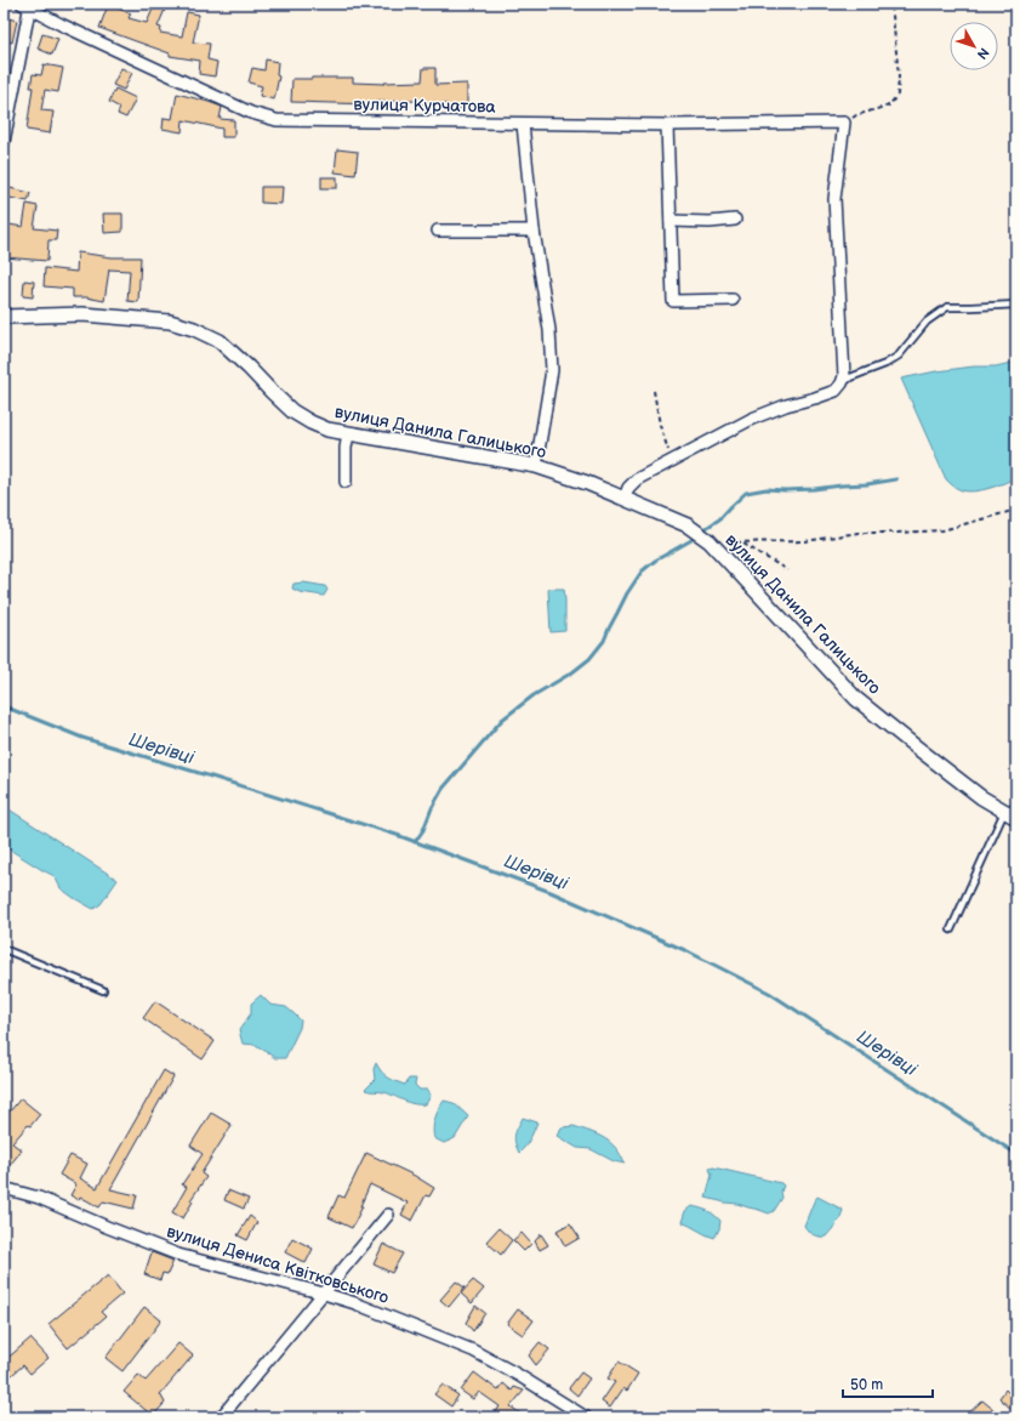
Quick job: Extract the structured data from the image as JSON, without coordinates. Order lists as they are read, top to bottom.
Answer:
{
  "streets": {
    "street": ["вулиця Курчатова", "вулиця Данила Галицького", "вулиця Дениса Квітковського"]
  },
  "water": ["Шерівці"],
  "scale_bar": "50 m",
  "north": "bottom right"
}
